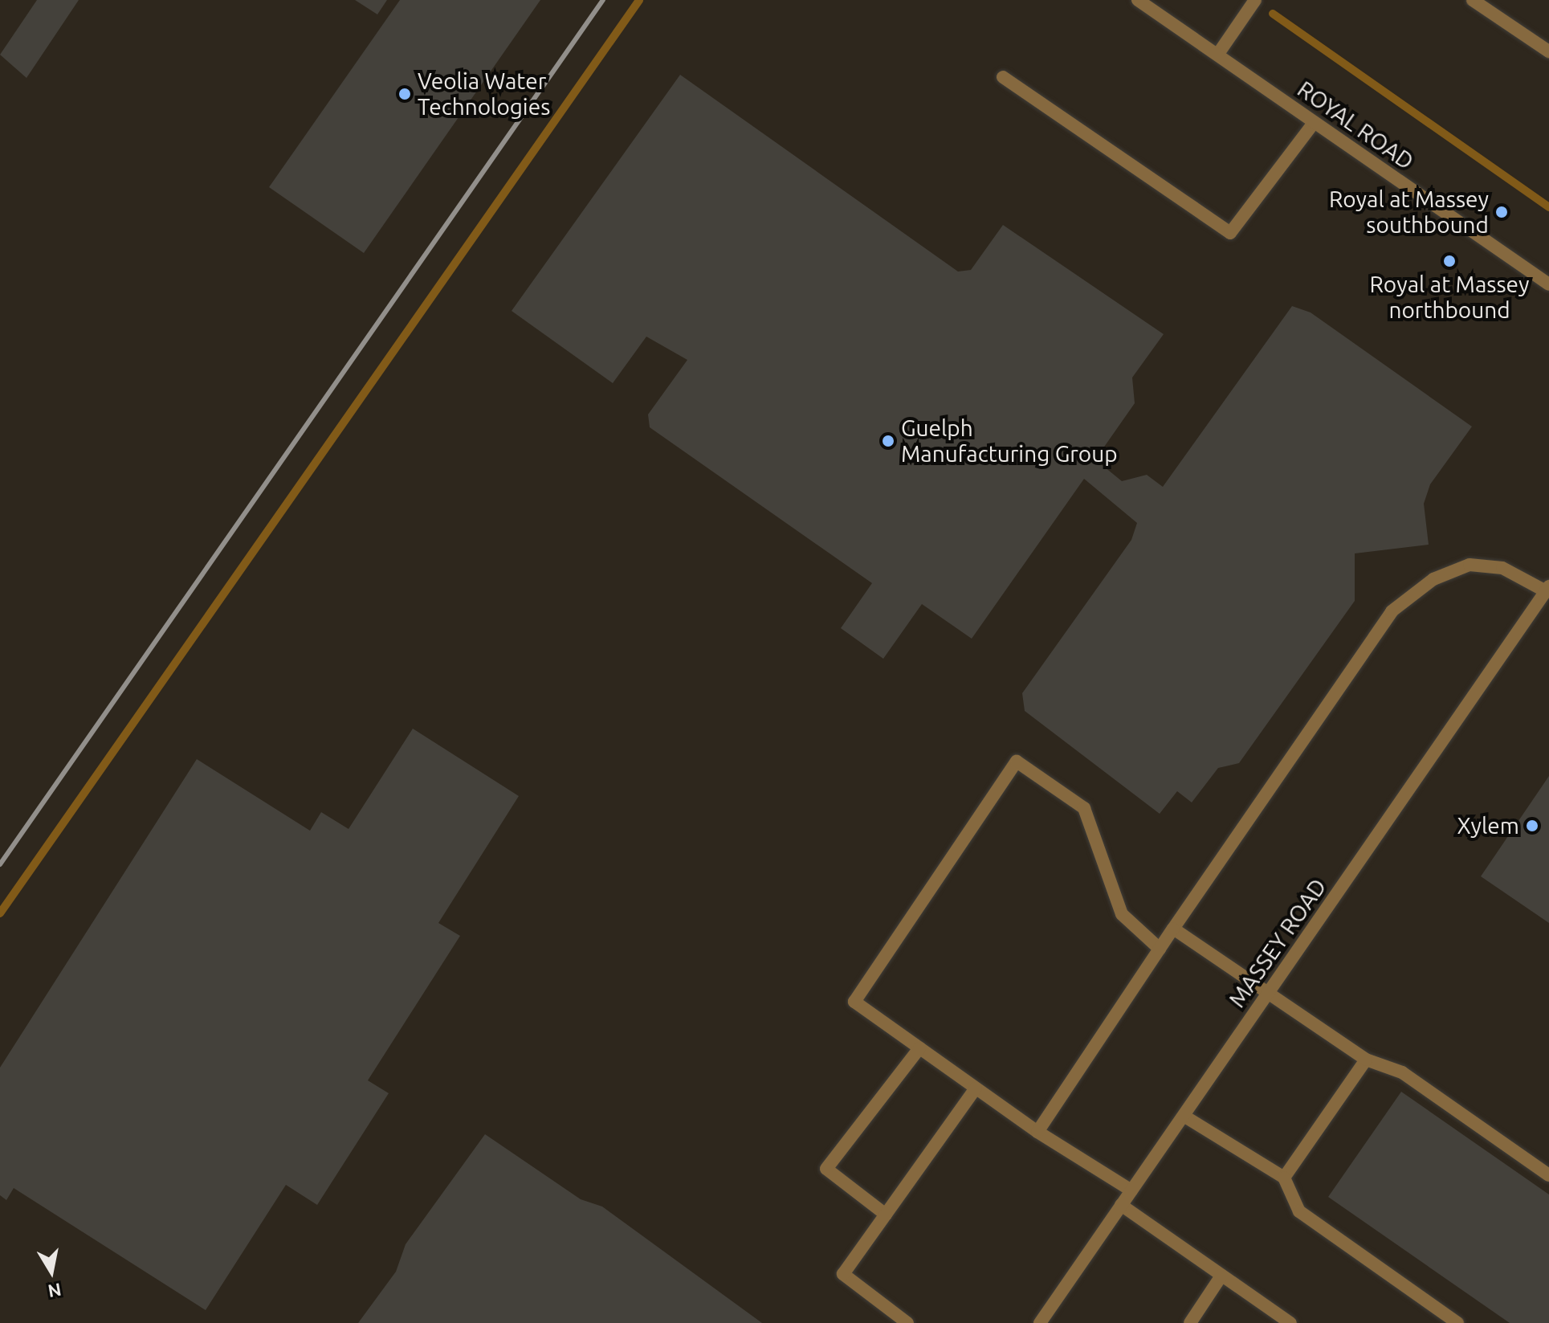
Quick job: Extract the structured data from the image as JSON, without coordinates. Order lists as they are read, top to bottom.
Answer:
{
  "streets": {
    "street": ["ROYAL ROAD", "MASSEY ROAD"]
  },
  "places": [
    "Veolia Water Technologies",
    "Royal at Massey southbound",
    "Royal at Massey northbound",
    "Guelph Manufacturing Group",
    "Xylem"
  ],
  "north": "bottom"
}
